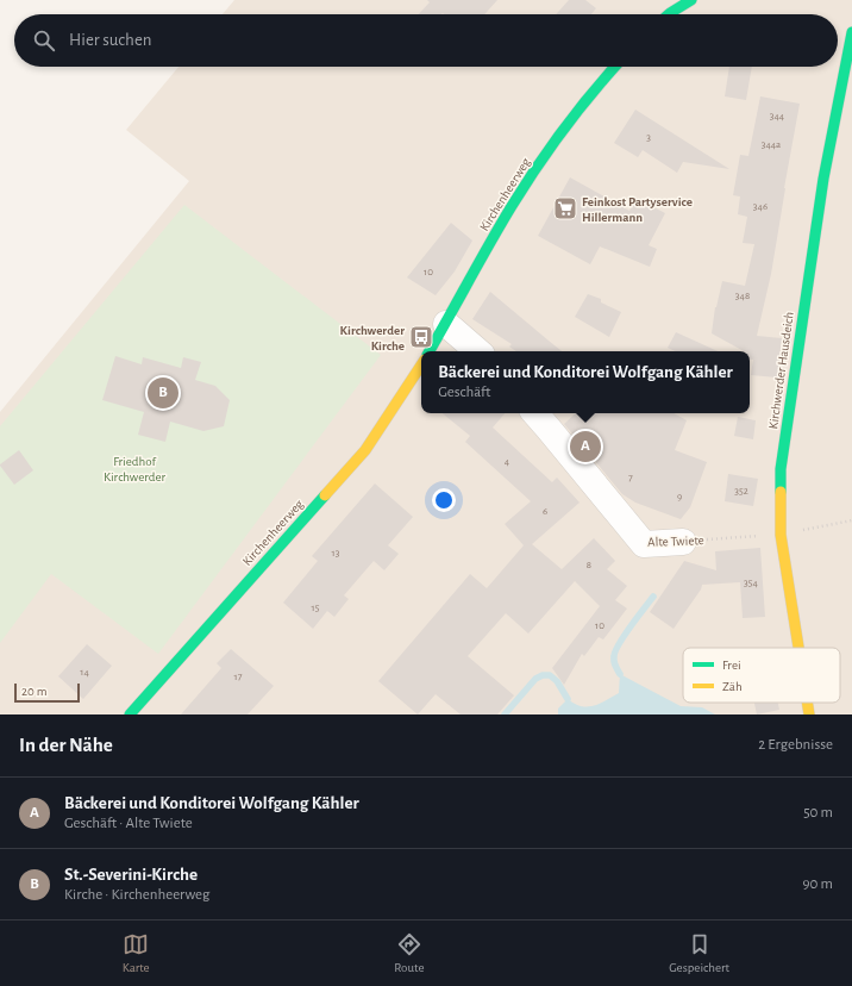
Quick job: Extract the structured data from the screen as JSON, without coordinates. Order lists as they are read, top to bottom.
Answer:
{
  "streets": {
    "main road": ["Kirchenheerweg", "Kirchwerder Hausdeich"],
    "street": ["Alte Twiete"]
  },
  "crossings": [
    ["Kirchwerder Hausdeich", "Alte Twiete"]
  ],
  "parks": ["Friedhof Kirchwerder"],
  "places": {
    "supermarket": ["Feinkost Partyservice Hillermann"],
    "bus stop": ["Kirchwerder Kirche"]
  },
  "house_numbers": [
    "344",
    "3",
    "344a",
    "346",
    "10",
    "348",
    "4",
    "7",
    "352",
    "9",
    "6",
    "13",
    "8",
    "354",
    "15",
    "10",
    "14",
    "17"
  ],
  "legend": ["Frei", "Zäh"],
  "scale_bar": "20 m",
  "page": {
    "search": "Hier suchen",
    "popup": ["Bäckerei und Konditorei Wolfgang Kähler", "Geschäft"],
    "pins": ["B", "A"],
    "scale": "20 m",
    "heading": ["In der Nähe", "2 Ergebnisse"],
    "list": [
      {
        "mark": "A",
        "name": "Bäckerei und Konditorei Wolfgang Kähler",
        "note": "Geschäft · Alte Twiete",
        "value": "50 m"
      },
      {
        "mark": "B",
        "name": "St.-Severini-Kirche",
        "note": "Kirche · Kirchenheerweg",
        "value": "90 m"
      }
    ],
    "nav": ["Karte", "Route", "Gespeichert"]
  }
}
